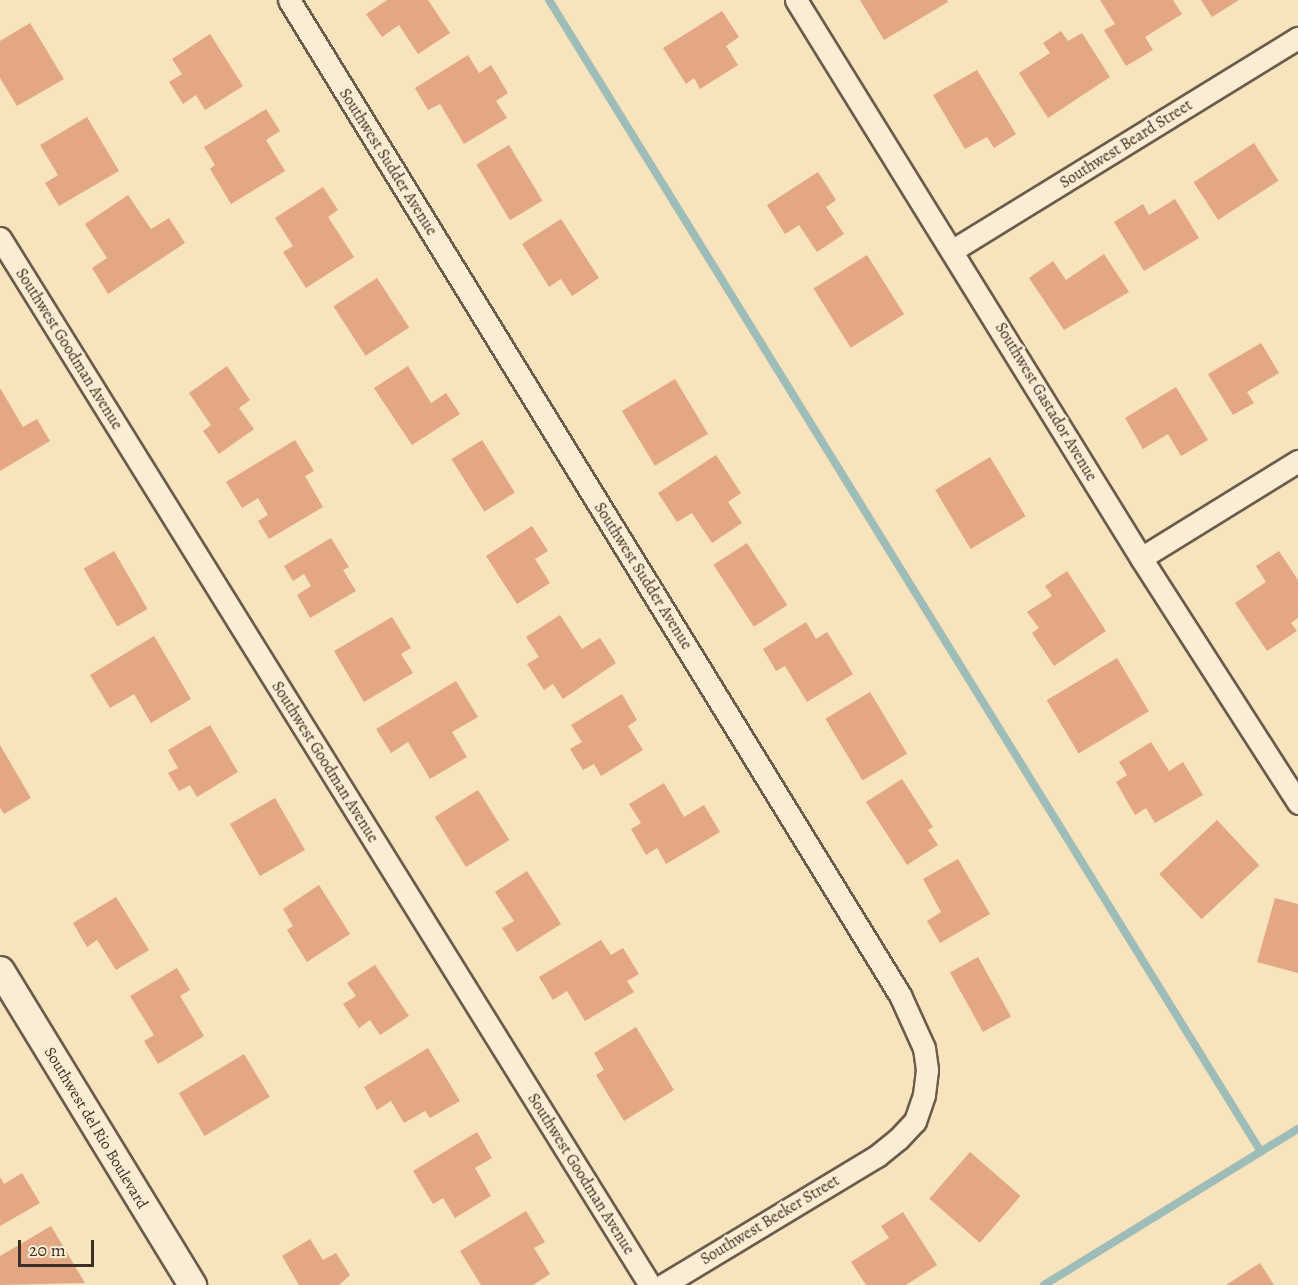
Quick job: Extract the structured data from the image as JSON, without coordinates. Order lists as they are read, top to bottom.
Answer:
{
  "streets": {
    "street": [
      "Southwest Beard Street",
      "Southwest Sudder Avenue",
      "Southwest Goodman Avenue",
      "Southwest Gastador Avenue",
      "Southwest del Rio Boulevard",
      "Southwest Beeker Street"
    ]
  },
  "crossings": [
    ["Southwest Beard Street", "Southwest Gastador Avenue"],
    ["Southwest Sudder Avenue", "Southwest Beeker Street"]
  ],
  "scale_bar": "20 m"
}
